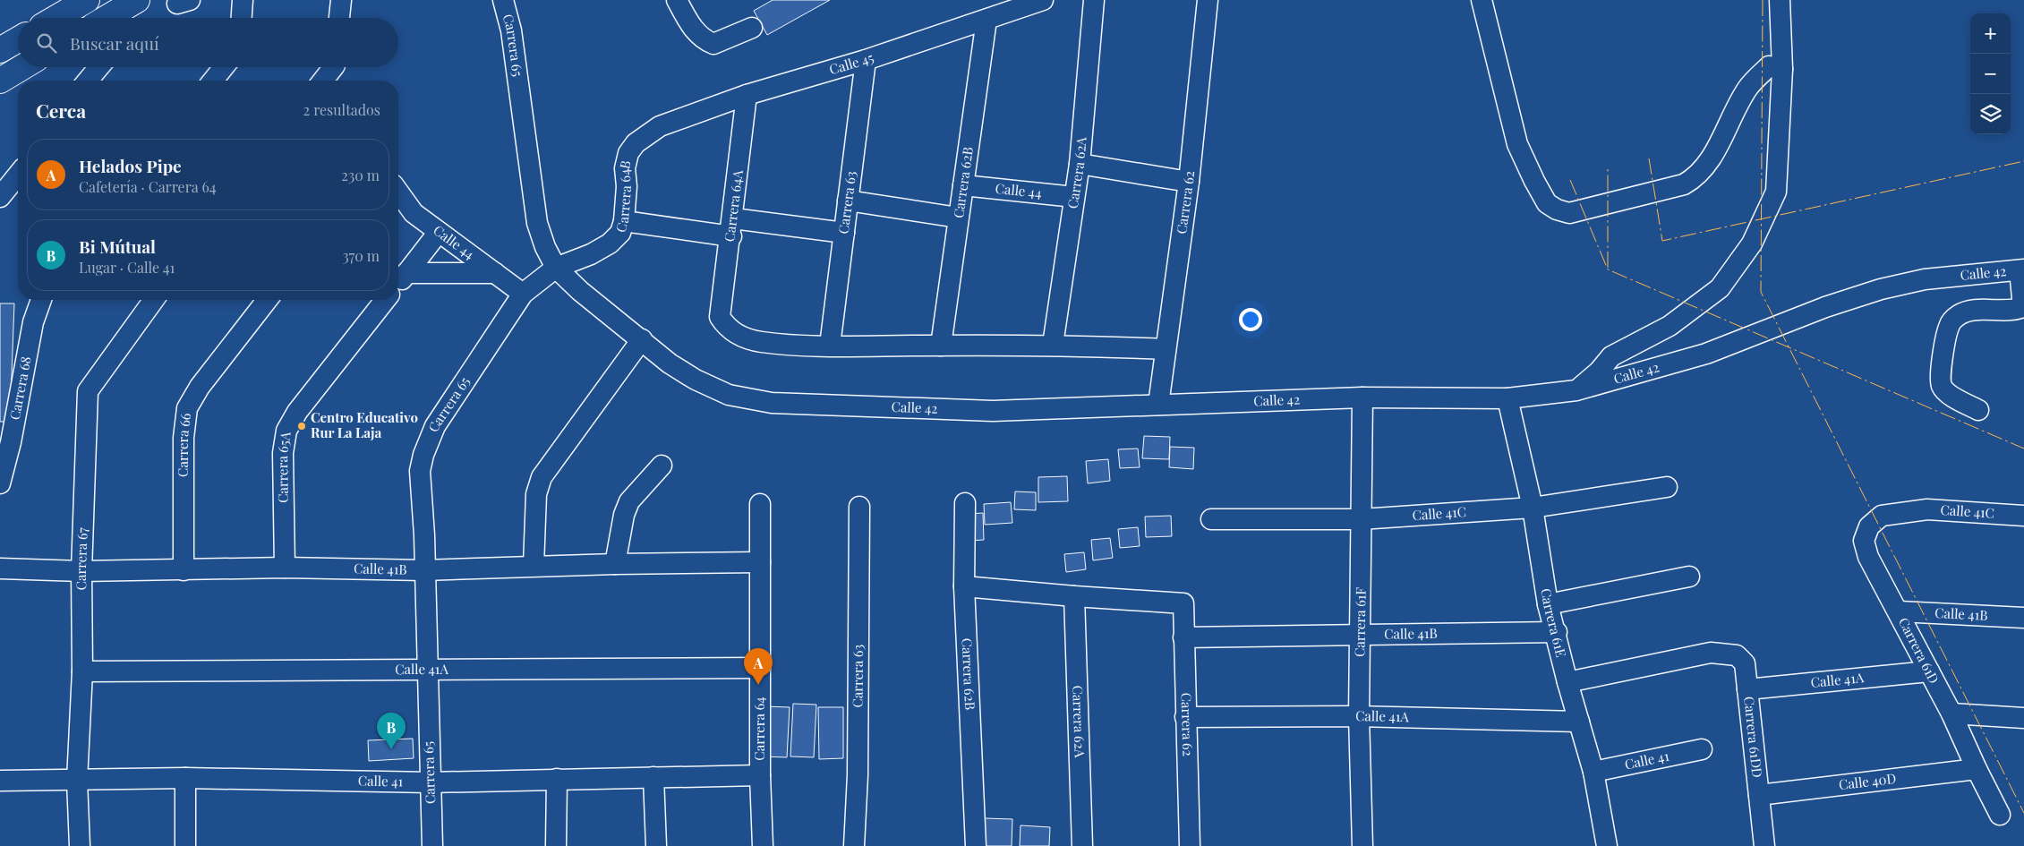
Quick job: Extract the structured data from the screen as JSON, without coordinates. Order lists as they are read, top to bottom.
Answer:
{
  "streets": {
    "street": [
      "Carrera 65",
      "Calle 45",
      "Carrera 62A",
      "Carrera 62B",
      "Calle 44",
      "Carrera 64B",
      "Carrera 63",
      "Carrera 62",
      "Carrera 64A",
      "Calle 42",
      "Carrera 68",
      "Carrera 66",
      "Carrera 65A",
      "Calle 41C",
      "Carrera 67",
      "Calle 41B",
      "Carrera 61F",
      "Carrera 61E",
      "Carrera 61D",
      "Calle 41A",
      "Carrera 64",
      "Carrera 61DD",
      "Calle 41",
      "Calle 40D"
    ]
  },
  "crossings": [
    ["Carrera 65", "Calle 44"],
    ["Carrera 65", "Carrera 64B"],
    ["Carrera 65", "Calle 42"],
    ["Carrera 65", "Calle 41B"],
    ["Carrera 65", "Calle 41A"],
    ["Carrera 65", "Calle 41"],
    ["Calle 45", "Carrera 62B"],
    ["Calle 45", "Carrera 64B"],
    ["Calle 45", "Carrera 63"],
    ["Calle 45", "Carrera 64A"],
    ["Carrera 62A", "Calle 44"],
    ["Carrera 62A", "Carrera 62"],
    ["Carrera 62B", "Calle 44"],
    ["Carrera 64B", "Calle 42"],
    ["Carrera 63", "Carrera 64A"],
    ["Carrera 62", "Calle 42"],
    ["Carrera 62", "Calle 41B"],
    ["Carrera 62", "Calle 41A"],
    ["Calle 42", "Carrera 61F"],
    ["Calle 42", "Carrera 61E"],
    ["Carrera 66", "Calle 41B"],
    ["Carrera 65A", "Calle 41B"],
    ["Calle 41C", "Carrera 61F"],
    ["Calle 41C", "Carrera 61E"],
    ["Calle 41C", "Carrera 61D"],
    ["Carrera 67", "Calle 41B"],
    ["Carrera 67", "Calle 41A"],
    ["Carrera 67", "Calle 41"],
    ["Calle 41B", "Carrera 61F"],
    ["Calle 41B", "Carrera 61E"],
    ["Calle 41B", "Carrera 61D"],
    ["Calle 41B", "Carrera 64"],
    ["Carrera 61F", "Calle 41A"],
    ["Carrera 61E", "Calle 41A"],
    ["Carrera 61E", "Carrera 61DD"],
    ["Carrera 61E", "Calle 41"],
    ["Carrera 61D", "Calle 41A"],
    ["Carrera 61D", "Calle 40D"],
    ["Calle 41A", "Carrera 64"],
    ["Calle 41A", "Carrera 61DD"],
    ["Carrera 64", "Calle 41"],
    ["Carrera 61DD", "Calle 40D"]
  ],
  "places": ["Centro Educativo Rur La Laja"],
  "page": {
    "map_buttons": ["+", "−"],
    "search": "Buscar aquí",
    "heading": ["Cerca", "2 resultados"],
    "list": [
      {
        "mark": "A",
        "name": "Helados Pipe",
        "note": "Cafetería · Carrera 64",
        "value": "230 m"
      },
      {
        "mark": "B",
        "name": "Bi Mútual",
        "note": "Lugar · Calle 41",
        "value": "370 m"
      }
    ],
    "pins": ["A", "B"]
  }
}
